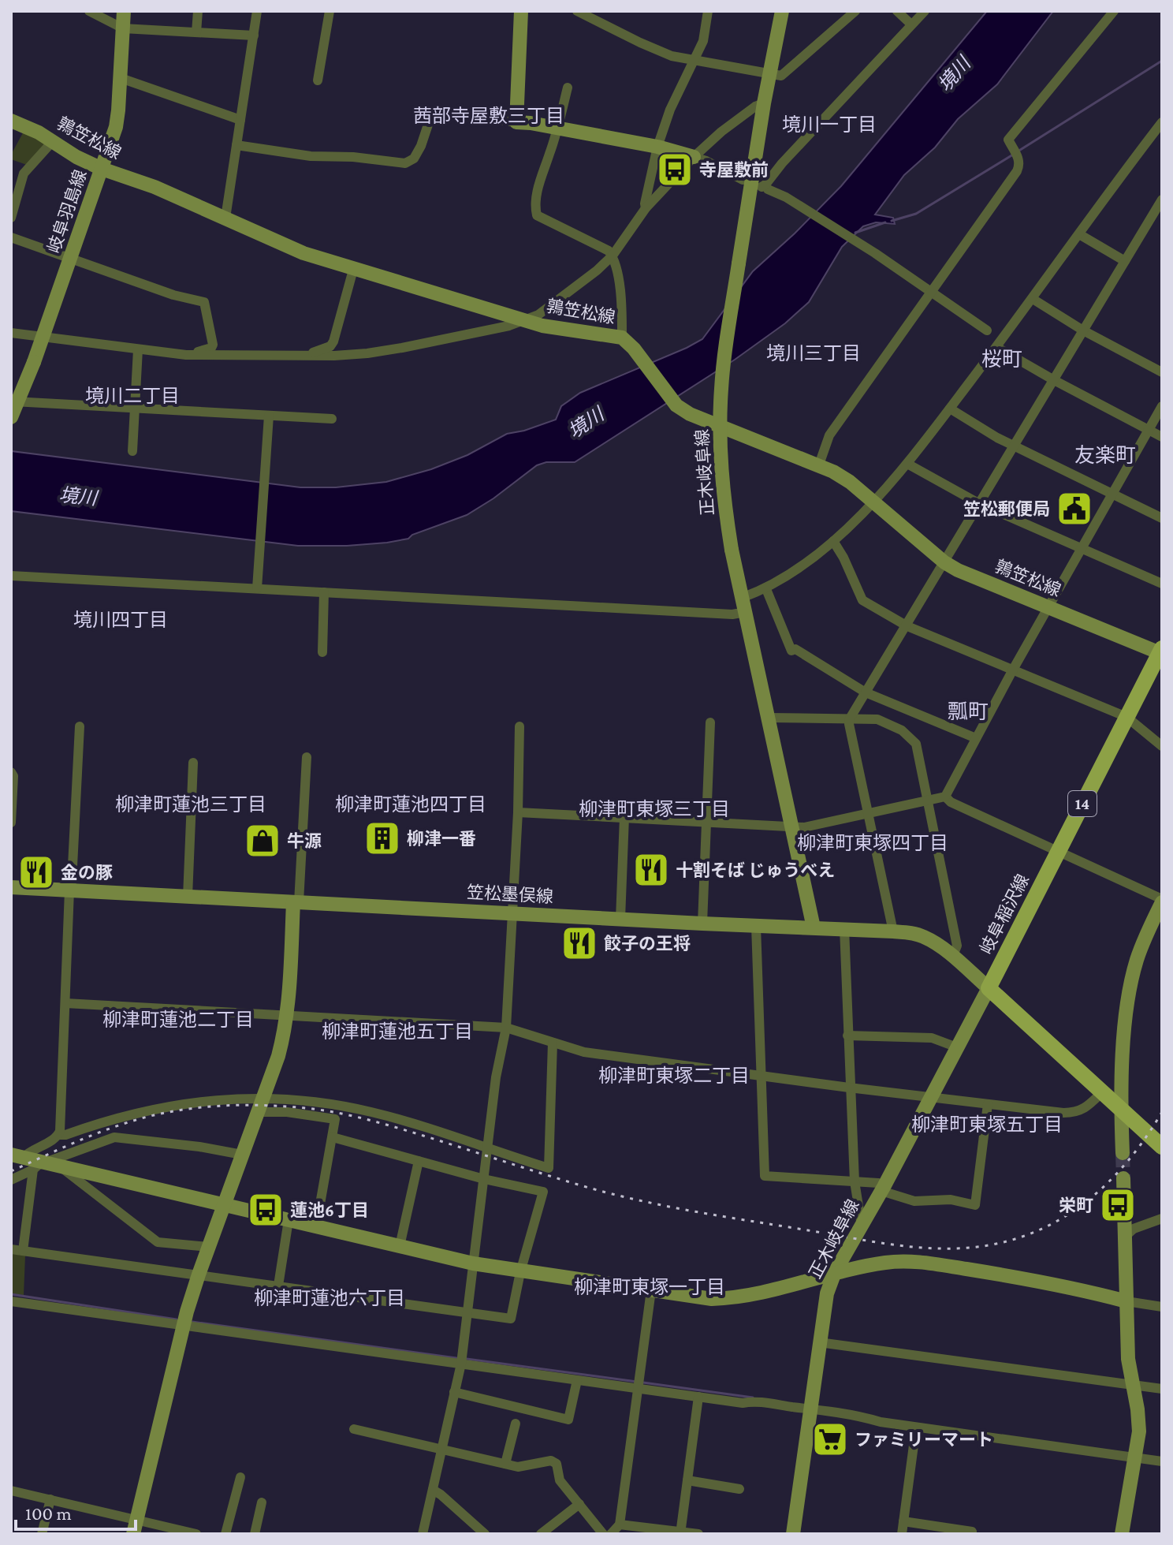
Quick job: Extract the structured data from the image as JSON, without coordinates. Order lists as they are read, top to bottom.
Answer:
{
  "streets": {
    "main road": [
      "鶉笠松線",
      "岐阜羽島線",
      "正木岐阜線",
      "14",
      "笠松墨俣線",
      "岐阜稲沢線"
    ]
  },
  "crossings": [
    ["鶉笠松線", "岐阜羽島線"],
    ["鶉笠松線", "岐阜稲沢線"],
    ["正木岐阜線", "笠松墨俣線"],
    ["正木岐阜線", "岐阜稲沢線"],
    ["笠松墨俣線", "岐阜稲沢線"]
  ],
  "districts": [
    "茜部寺屋敷三丁目",
    "境川一丁目",
    "境川三丁目",
    "桜町",
    "境川二丁目",
    "友楽町",
    "境川四丁目",
    "瓢町",
    "柳津町蓮池三丁目",
    "柳津町蓮池四丁目",
    "柳津町東塚三丁目",
    "柳津町東塚四丁目",
    "柳津町蓮池二丁目",
    "柳津町蓮池五丁目",
    "柳津町東塚二丁目",
    "柳津町東塚五丁目",
    "柳津町東塚一丁目",
    "柳津町蓮池六丁目"
  ],
  "water": ["境川"],
  "places": {
    "bus stop": ["寺屋敷前", "栄町", "蓮池6丁目"],
    "public building": ["笠松郵便局"],
    "building": ["柳津一番"],
    "shop": ["牛源"],
    "restaurant": ["十割そば じゅうべえ", "金の豚", "餃子の王将"],
    "supermarket": ["ファミリーマート"]
  },
  "scale_bar": "100 m"
}
